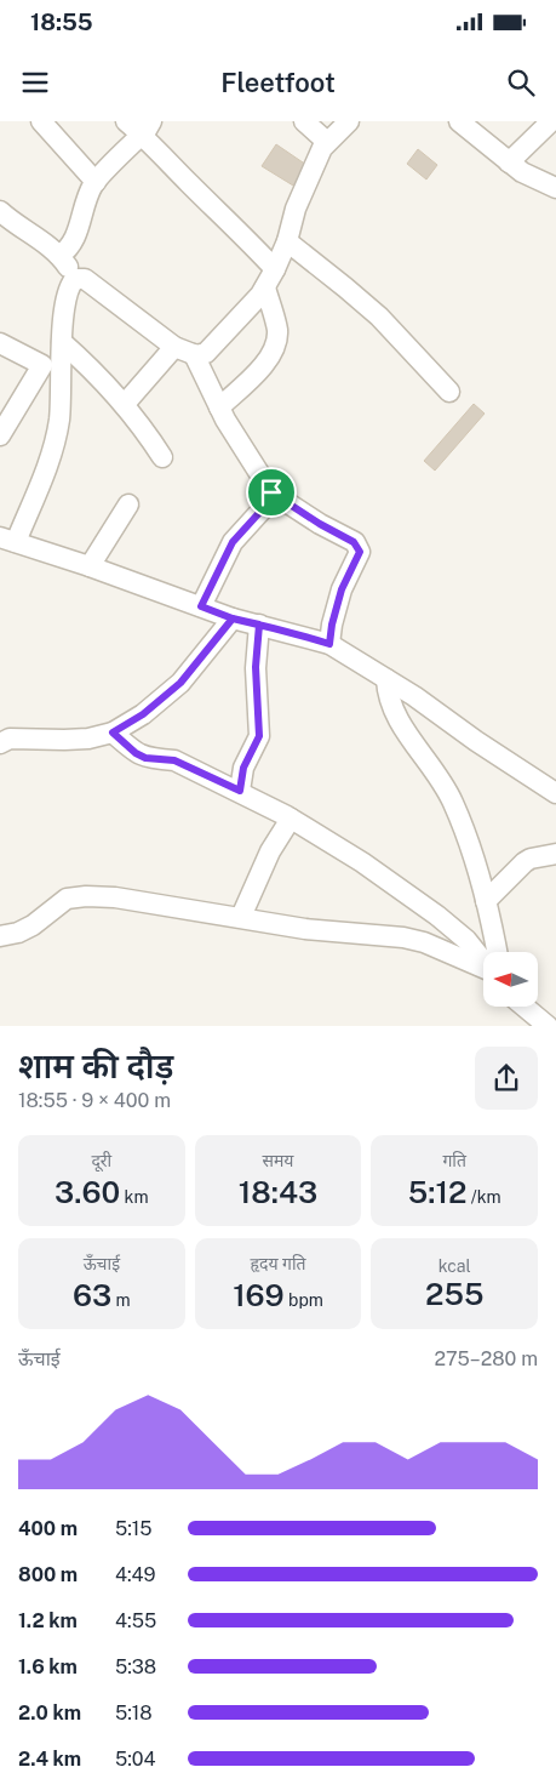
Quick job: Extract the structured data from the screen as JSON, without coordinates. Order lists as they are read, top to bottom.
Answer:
{
  "north": "left",
  "page": {
    "status": "18:55",
    "header": "Fleetfoot",
    "heading": ["शाम की दौड़", "18:55 · 9 × 400 m"],
    "stats": [
      ["दूरी", "3.60 km"],
      ["समय", "18:43"],
      ["गति", "5:12 /km"],
      ["ऊँचाई", "63 m"],
      ["हृदय गति", "169 bpm"],
      ["kcal", "255"]
    ],
    "chart": ["ऊँचाई", "275–280 m"],
    "list": [
      {
        "name": "400 m",
        "note": "5:15"
      },
      {
        "name": "800 m",
        "note": "4:49"
      },
      {
        "name": "1.2 km",
        "note": "4:55"
      },
      {
        "name": "1.6 km",
        "note": "5:38"
      },
      {
        "name": "2.0 km",
        "note": "5:18"
      },
      {
        "name": "2.4 km",
        "note": "5:04"
      }
    ]
  }
}
